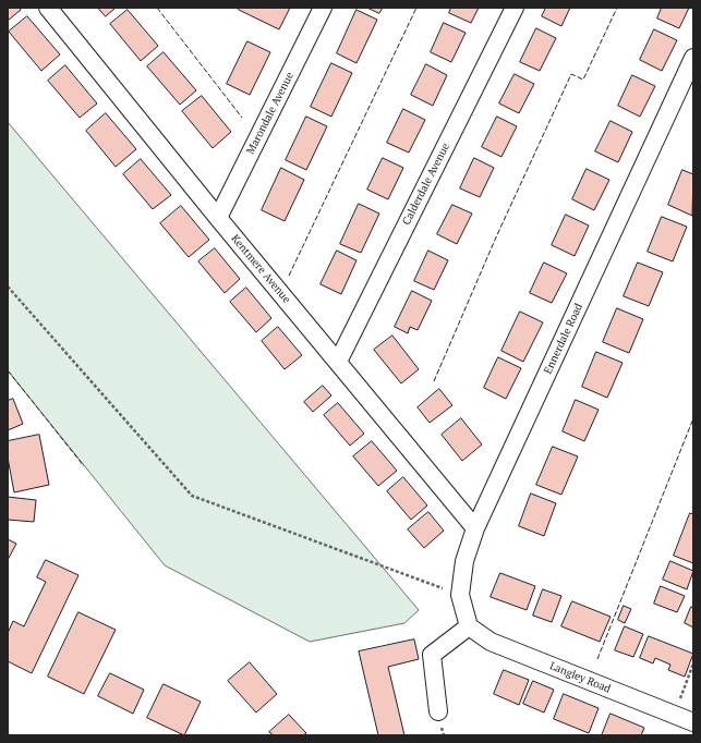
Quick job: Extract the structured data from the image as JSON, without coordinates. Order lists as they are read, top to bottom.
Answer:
{
  "streets": {
    "street": [
      "Marondale Avenue",
      "Calderdale Avenue",
      "Kentmere Avenue",
      "Ennerdale Road",
      "Langley Road"
    ]
  },
  "crossings": [
    ["Marondale Avenue", "Kentmere Avenue"],
    ["Calderdale Avenue", "Kentmere Avenue"],
    ["Kentmere Avenue", "Ennerdale Road"],
    ["Ennerdale Road", "Langley Road"]
  ]
}
